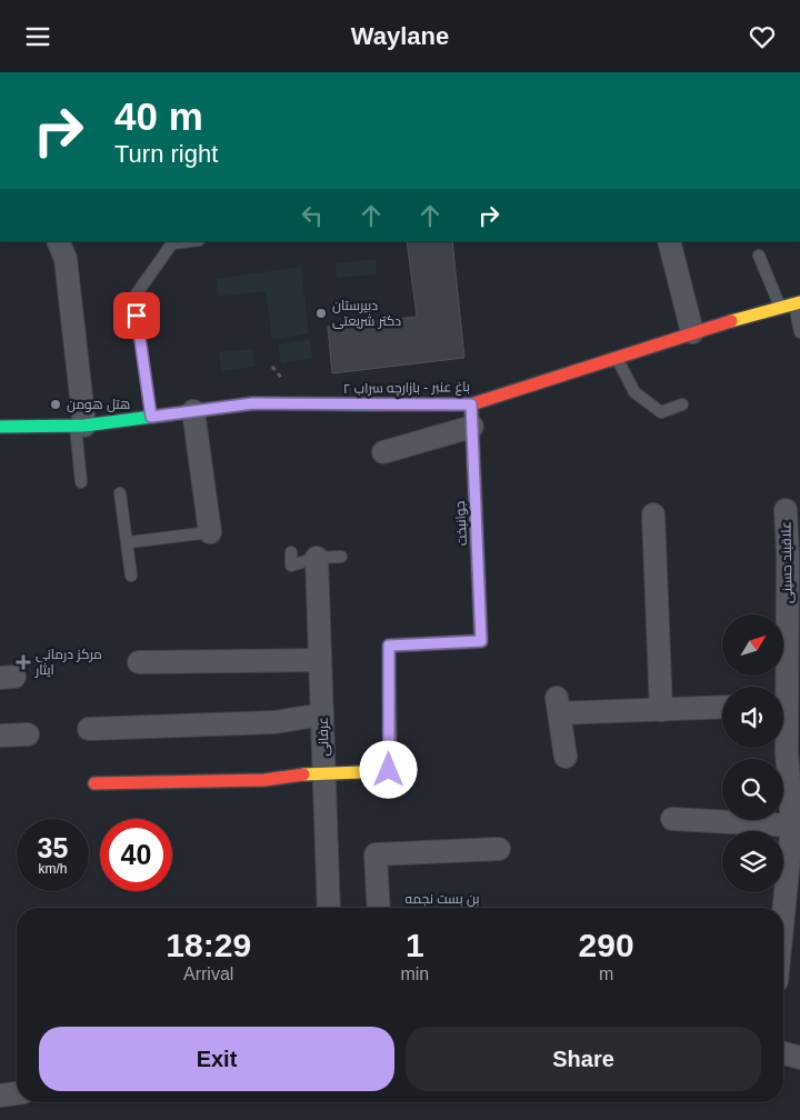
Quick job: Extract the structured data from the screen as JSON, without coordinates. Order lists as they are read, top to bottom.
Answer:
{
  "streets": {
    "street": [
      "باغ عنبر - بازارچه سراب ۲",
      "جوانبخت",
      "علاقبند حسینی",
      "عرفانی"
    ]
  },
  "crossings": [
    ["باغ عنبر - بازارچه سراب ۲", "جوانبخت"],
    ["جوانبخت", "عرفانی"]
  ],
  "places": {
    "other": ["دبیرستان دکتر شریعتی", "هتل هومن"],
    "health": ["مرکز درمانی ایثار"]
  },
  "north": "top right",
  "page": {
    "header": "Waylane",
    "turn": ["40 m", "Turn right"],
    "speed": "35 km/h",
    "limit": "40",
    "eta": [
      "18:29",
      "Arrival",
      "1",
      "min",
      "290",
      "m"
    ],
    "buttons": ["Exit", "Share"]
  }
}
